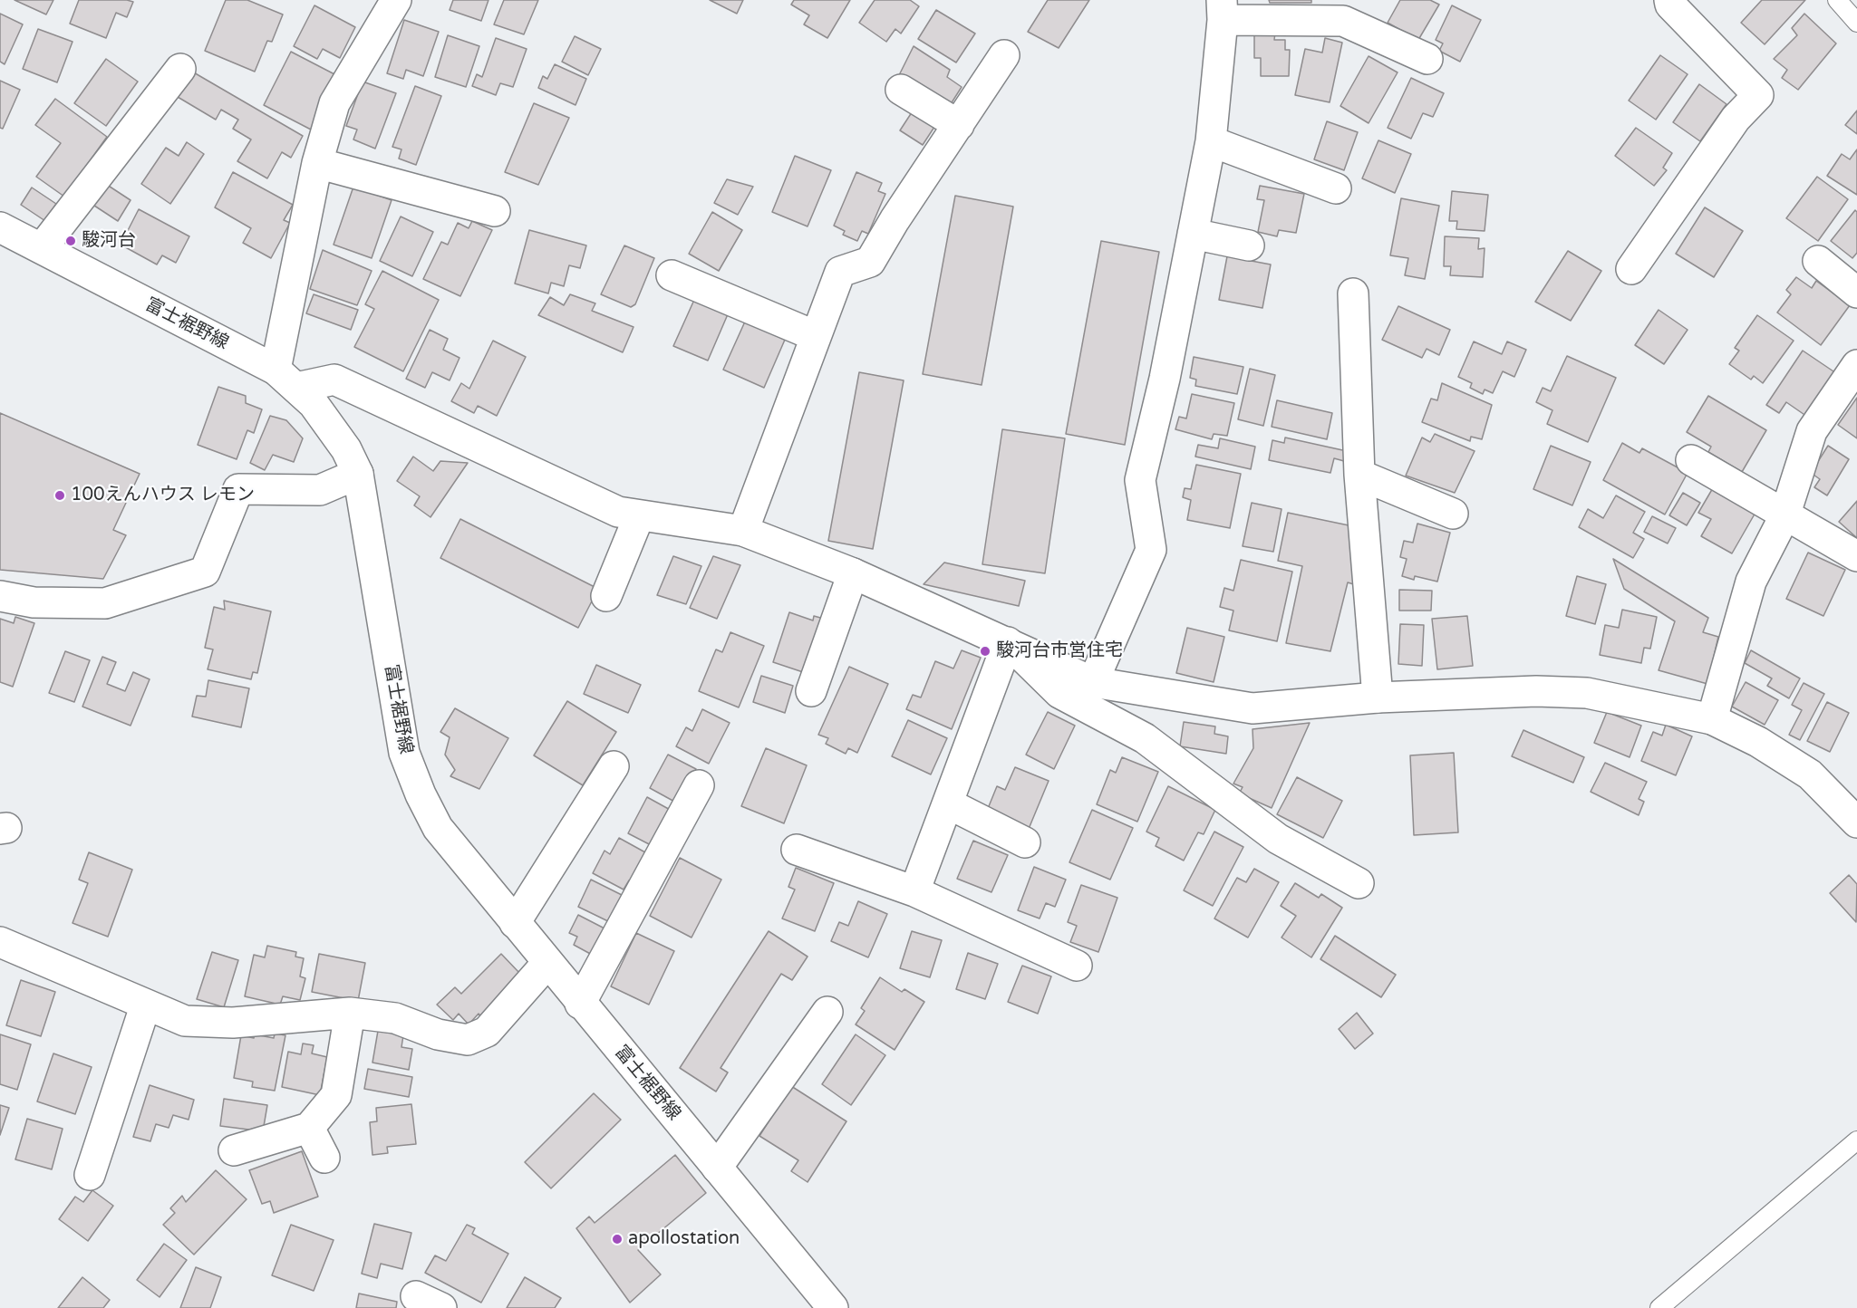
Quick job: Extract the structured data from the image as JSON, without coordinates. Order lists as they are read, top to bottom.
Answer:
{
  "streets": {
    "street": ["富士裾野線"]
  },
  "places": [
    "駿河台",
    "100えんハウス レモン",
    "駿河台市営住宅",
    "apollostation"
  ]
}
